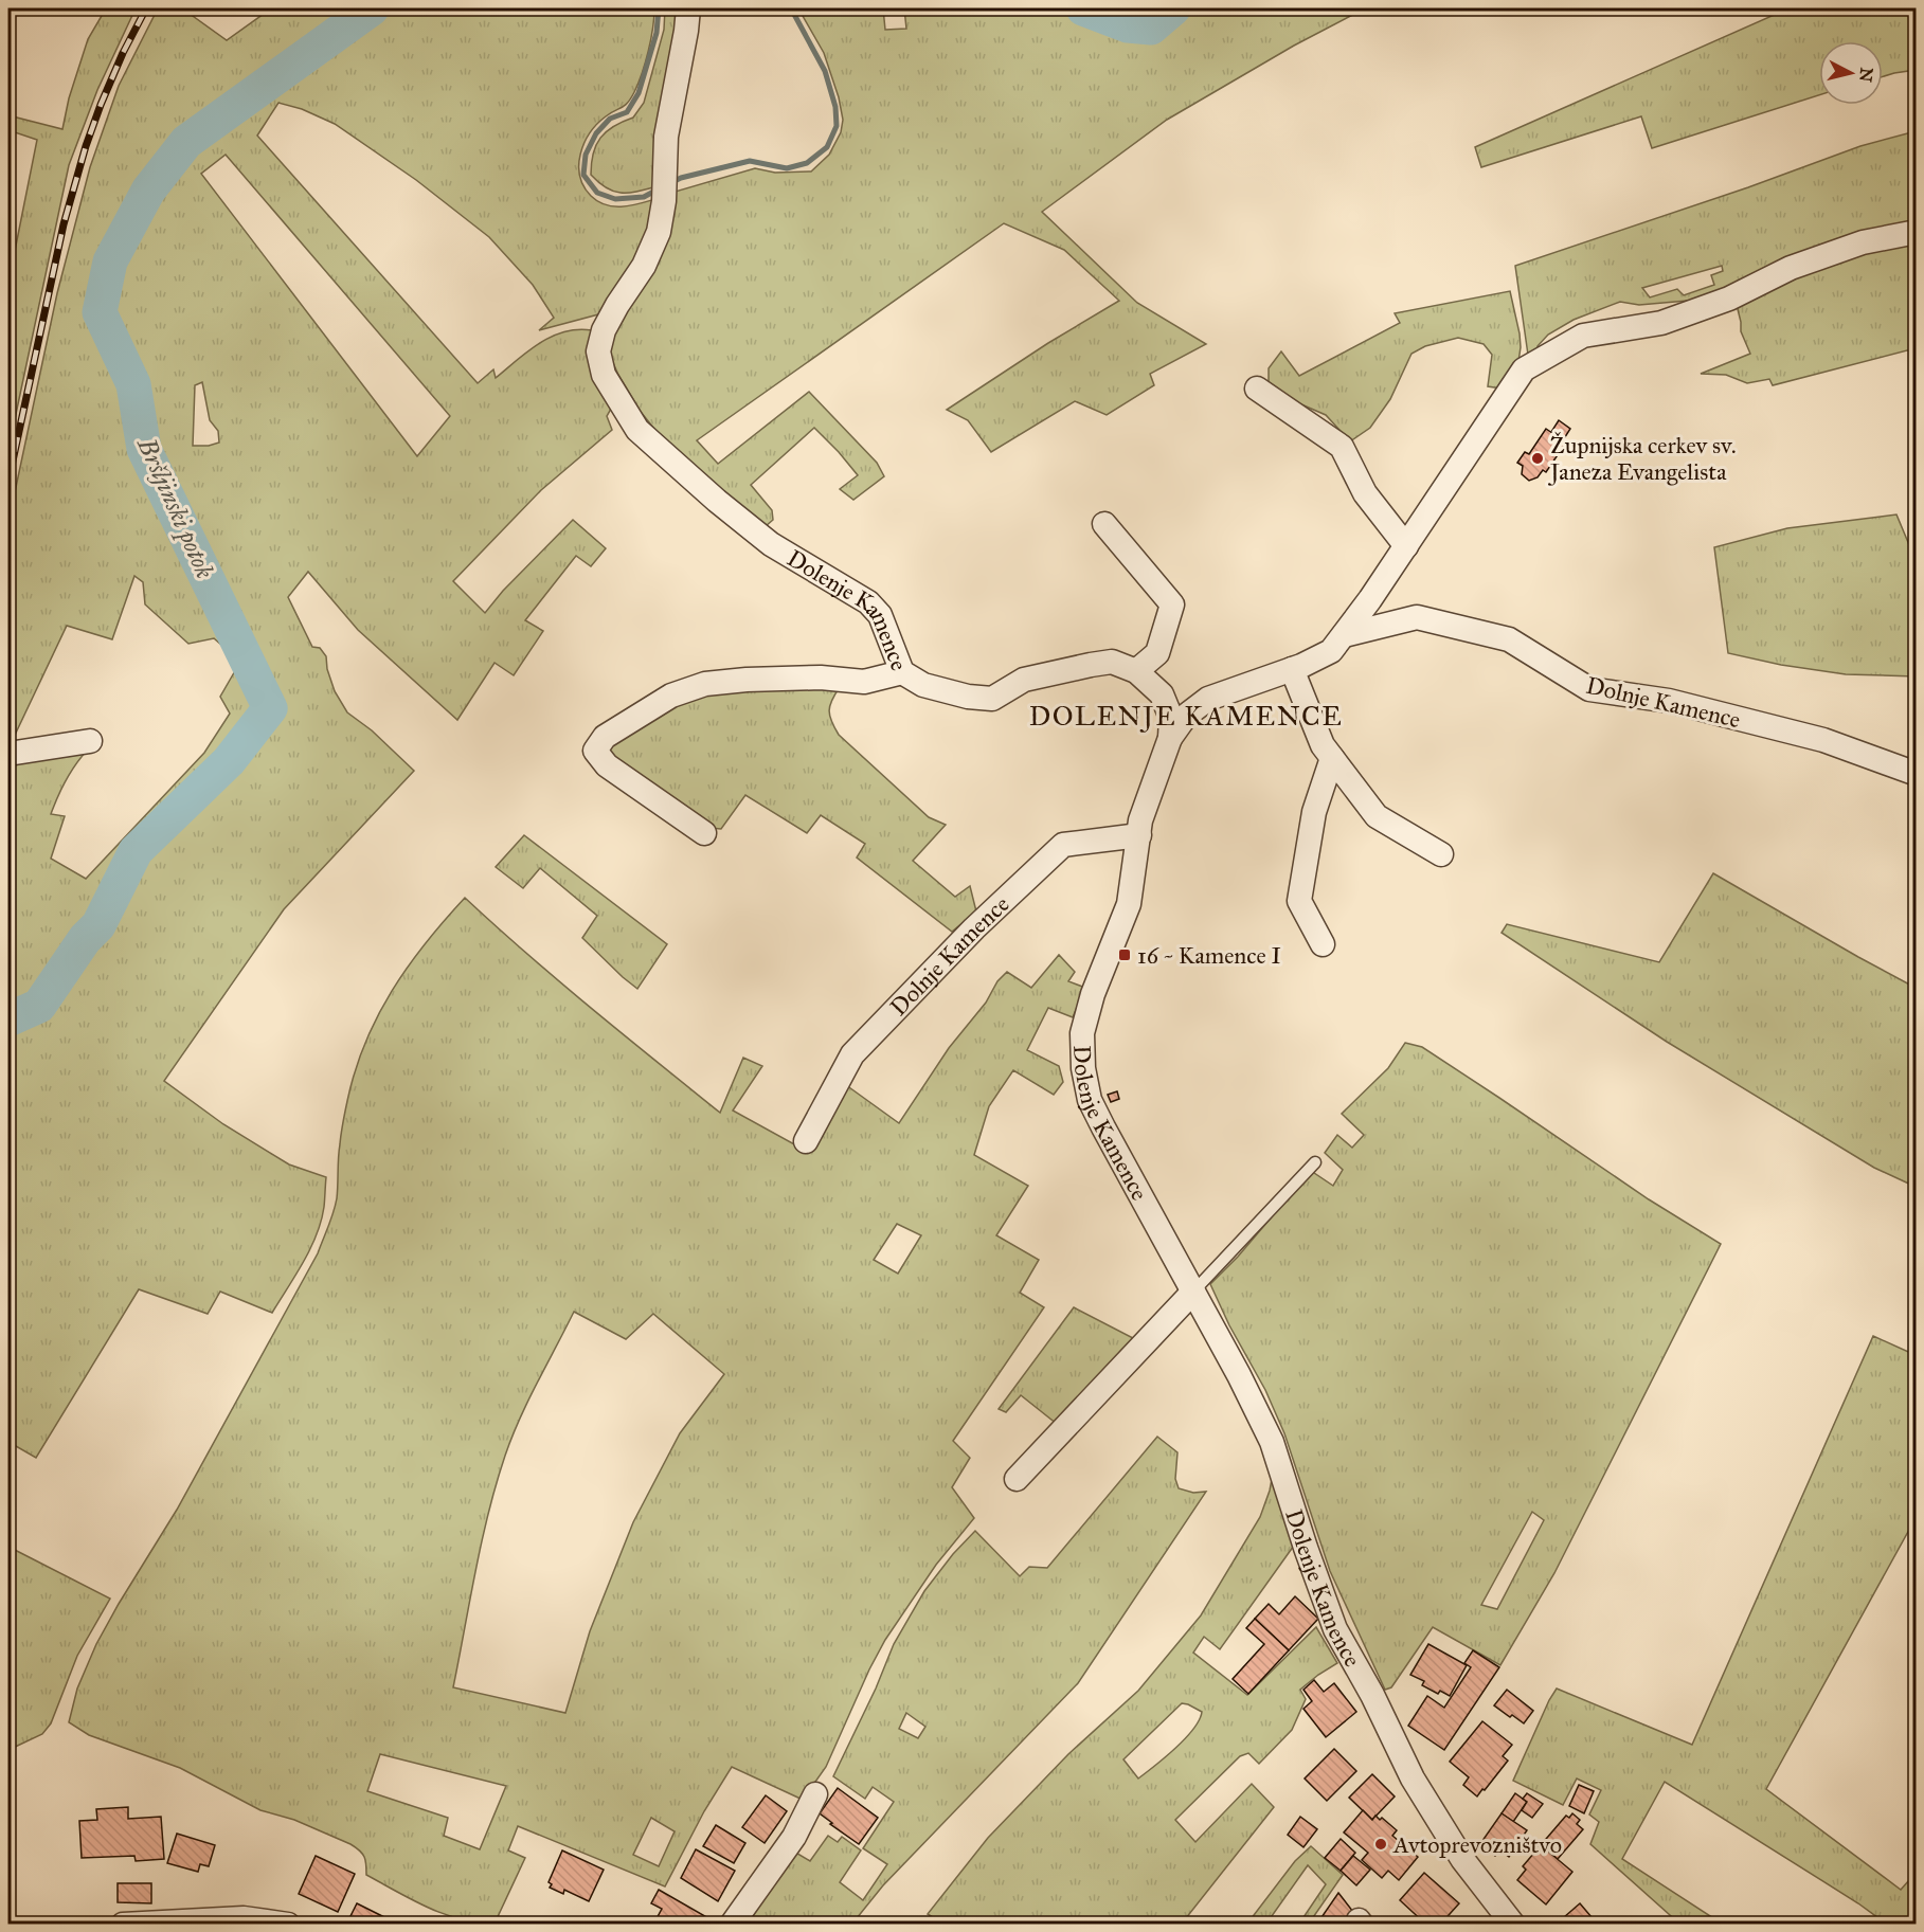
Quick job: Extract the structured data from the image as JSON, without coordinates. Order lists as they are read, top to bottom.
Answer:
{
  "streets": {
    "street": ["Dolenje Kamence", "Dolnje Kamence"]
  },
  "crossings": [
    ["Dolenje Kamence", "Dolnje Kamence"]
  ],
  "districts": ["DOLENJE KAMENCE"],
  "water": ["Bršljinski potok"],
  "places": {
    "other": ["Župnijska cerkev sv. Janeza Evangelista", "Avtoprevozništvo"],
    "transit": ["16 ~ Kamence I"]
  },
  "north": "right"
}
